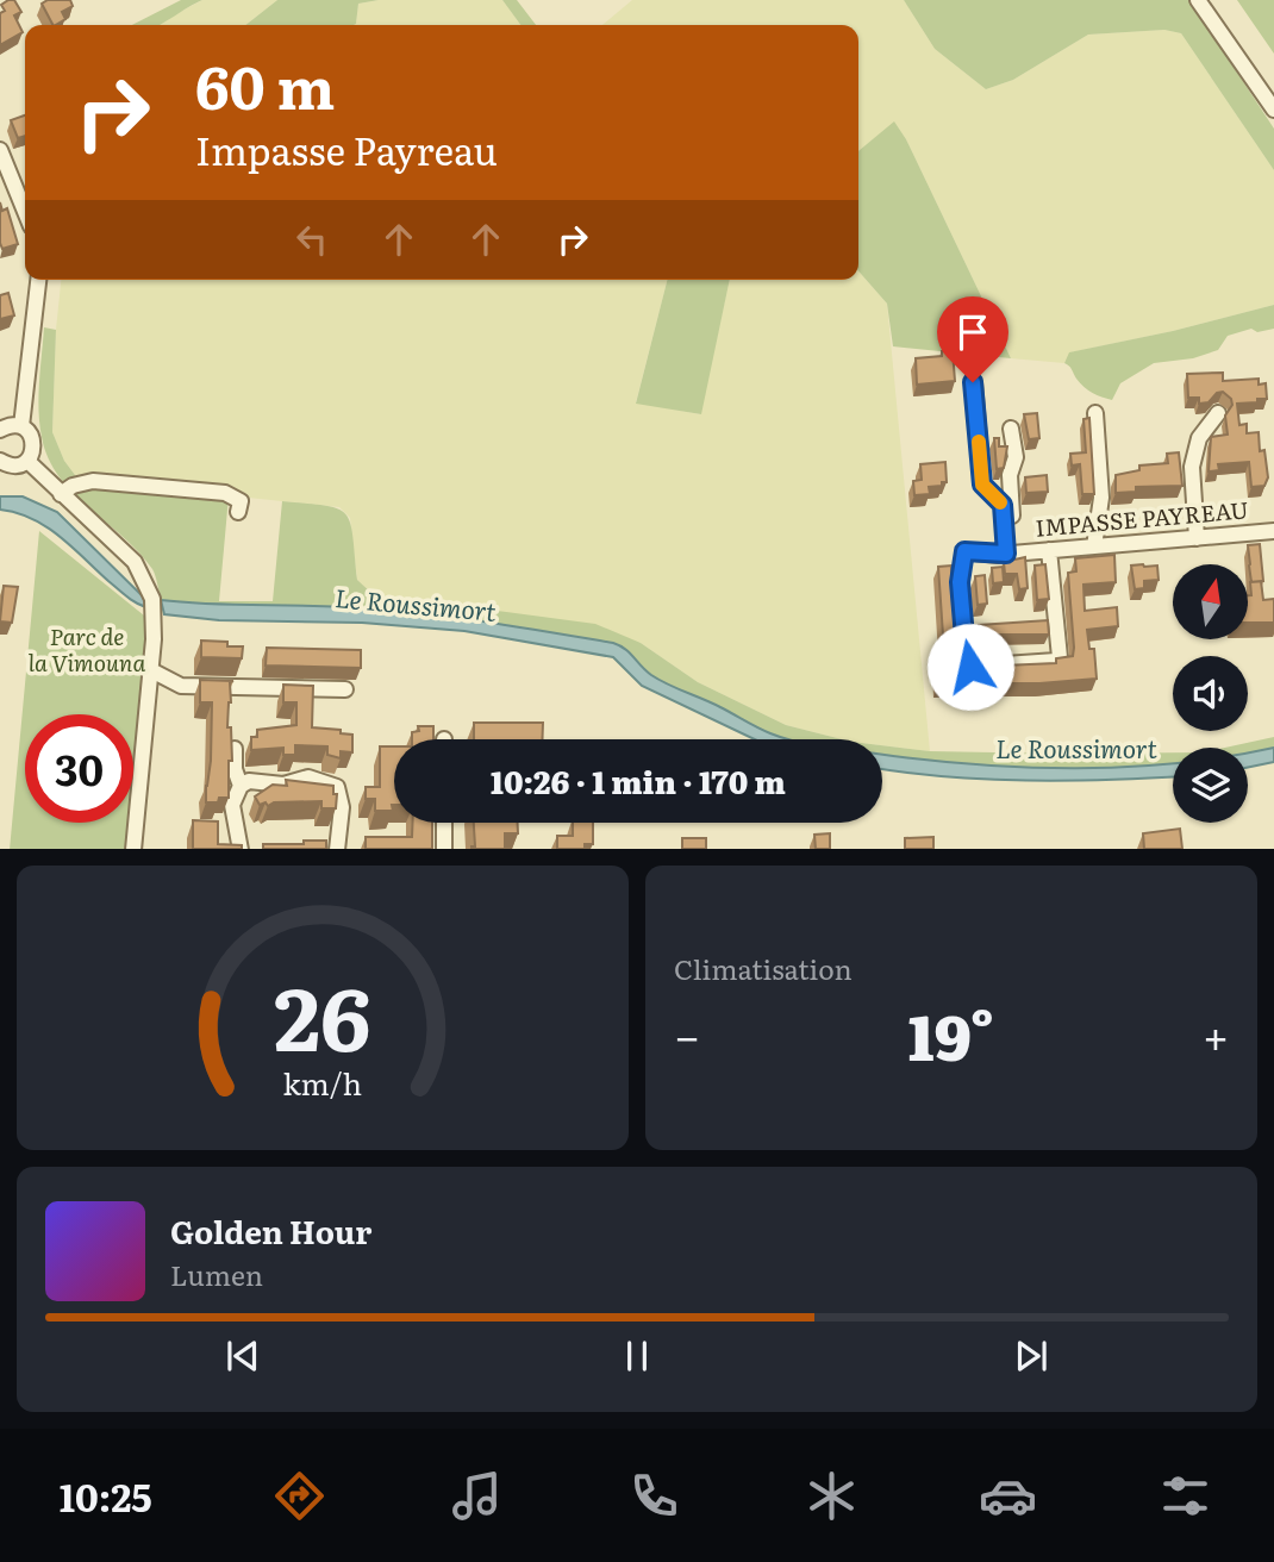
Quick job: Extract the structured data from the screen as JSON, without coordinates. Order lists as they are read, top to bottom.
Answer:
{
  "streets": {
    "street": ["IMPASSE PAYREAU"]
  },
  "water": ["Le Roussimort"],
  "parks": ["Parc de la Vimouna"],
  "north": "top",
  "page": {
    "turn": ["60 m", "Impasse Payreau"],
    "limit": "30",
    "trip": "10:26 · 1 min · 170 m",
    "tile": "Climatisation",
    "heat": ["−", "19°", "+"],
    "song": ["Golden Hour", "Lumen"],
    "tabs": "10:25",
    "gauge": ["26", "km/h"]
  }
}
